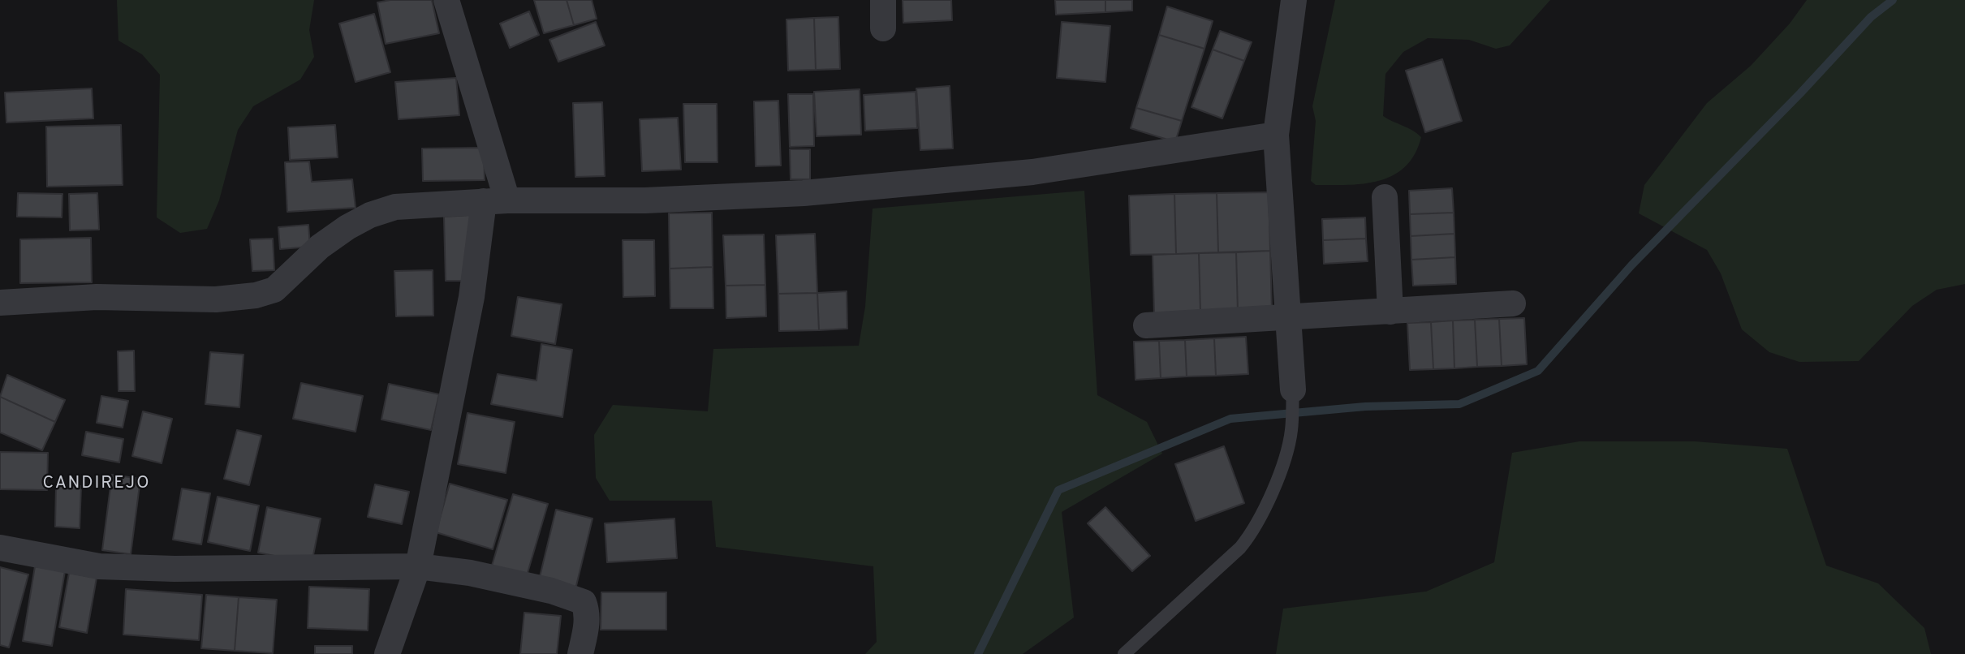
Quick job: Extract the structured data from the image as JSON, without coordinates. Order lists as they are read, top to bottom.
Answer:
{
  "districts": ["CANDIREJO"]
}
